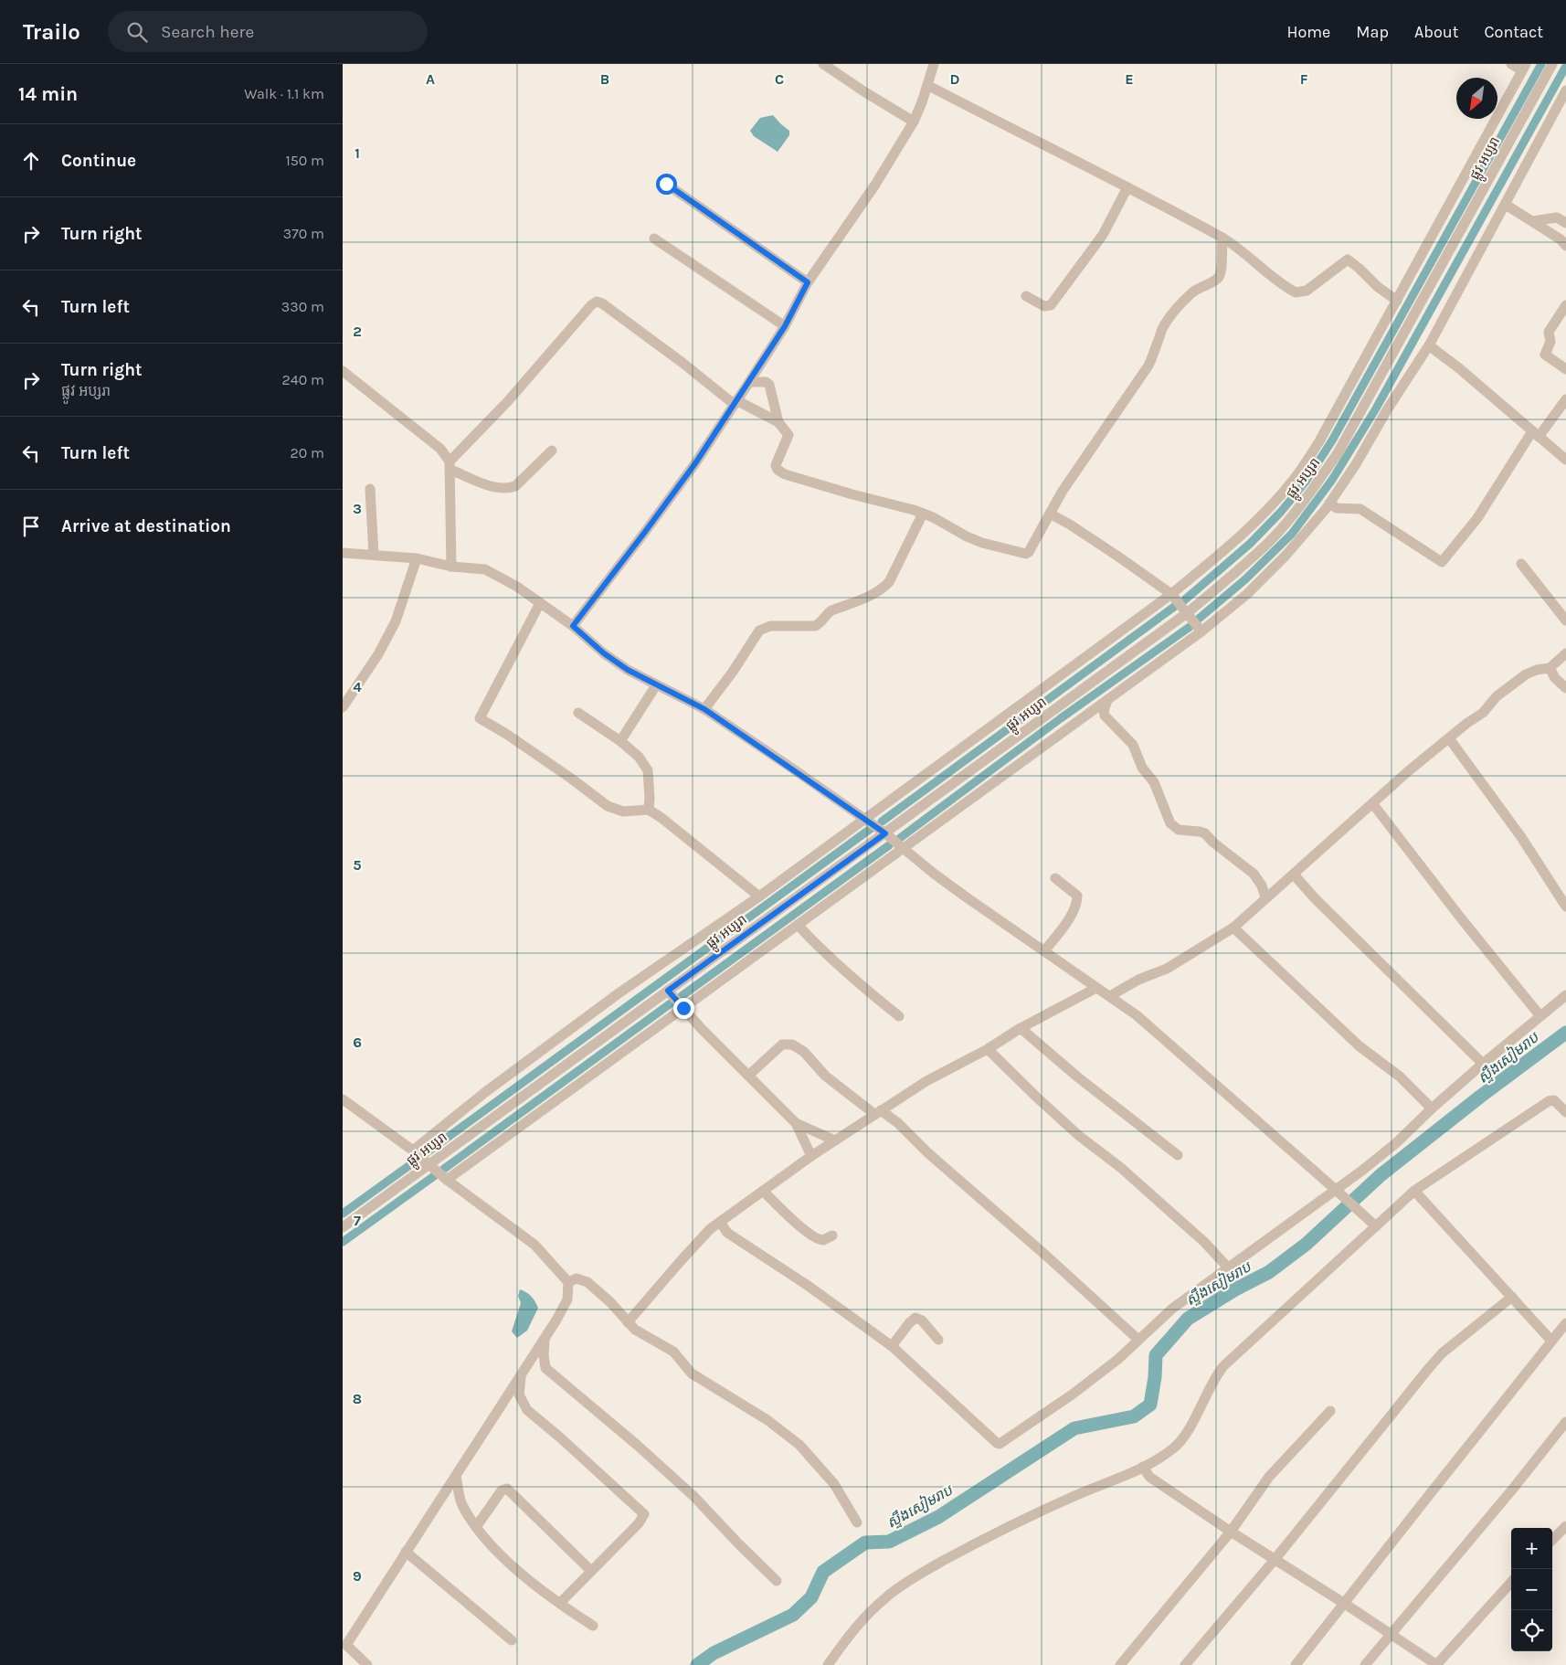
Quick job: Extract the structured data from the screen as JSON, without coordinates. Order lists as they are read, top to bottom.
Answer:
{
  "streets": {
    "street": ["ផ្លូវ អប្សរា"]
  },
  "water": ["ស្ទឹងសៀមរាប"],
  "north": "bottom left",
  "page": {
    "header": "Trailo",
    "search": "Search here",
    "nav": [
      "Home",
      "Map",
      "About",
      "Contact"
    ],
    "heading": ["14 min", "Walk · 1.1 km"],
    "list": [
      ["Continue", "150 m"],
      ["Turn right", "370 m"],
      ["Turn left", "330 m"],
      ["Turn right", "ផ្លូវ អប្សរា", "240 m"],
      ["Turn left", "20 m"],
      "Arrive at destination"
    ],
    "map_buttons": ["+", "−"]
  },
  "grid": {
    "columns": [
      "A",
      "B",
      "C",
      "D",
      "E",
      "F"
    ],
    "rows": [
      "1",
      "2",
      "3",
      "4",
      "5",
      "6",
      "7",
      "8",
      "9"
    ]
  }
}
